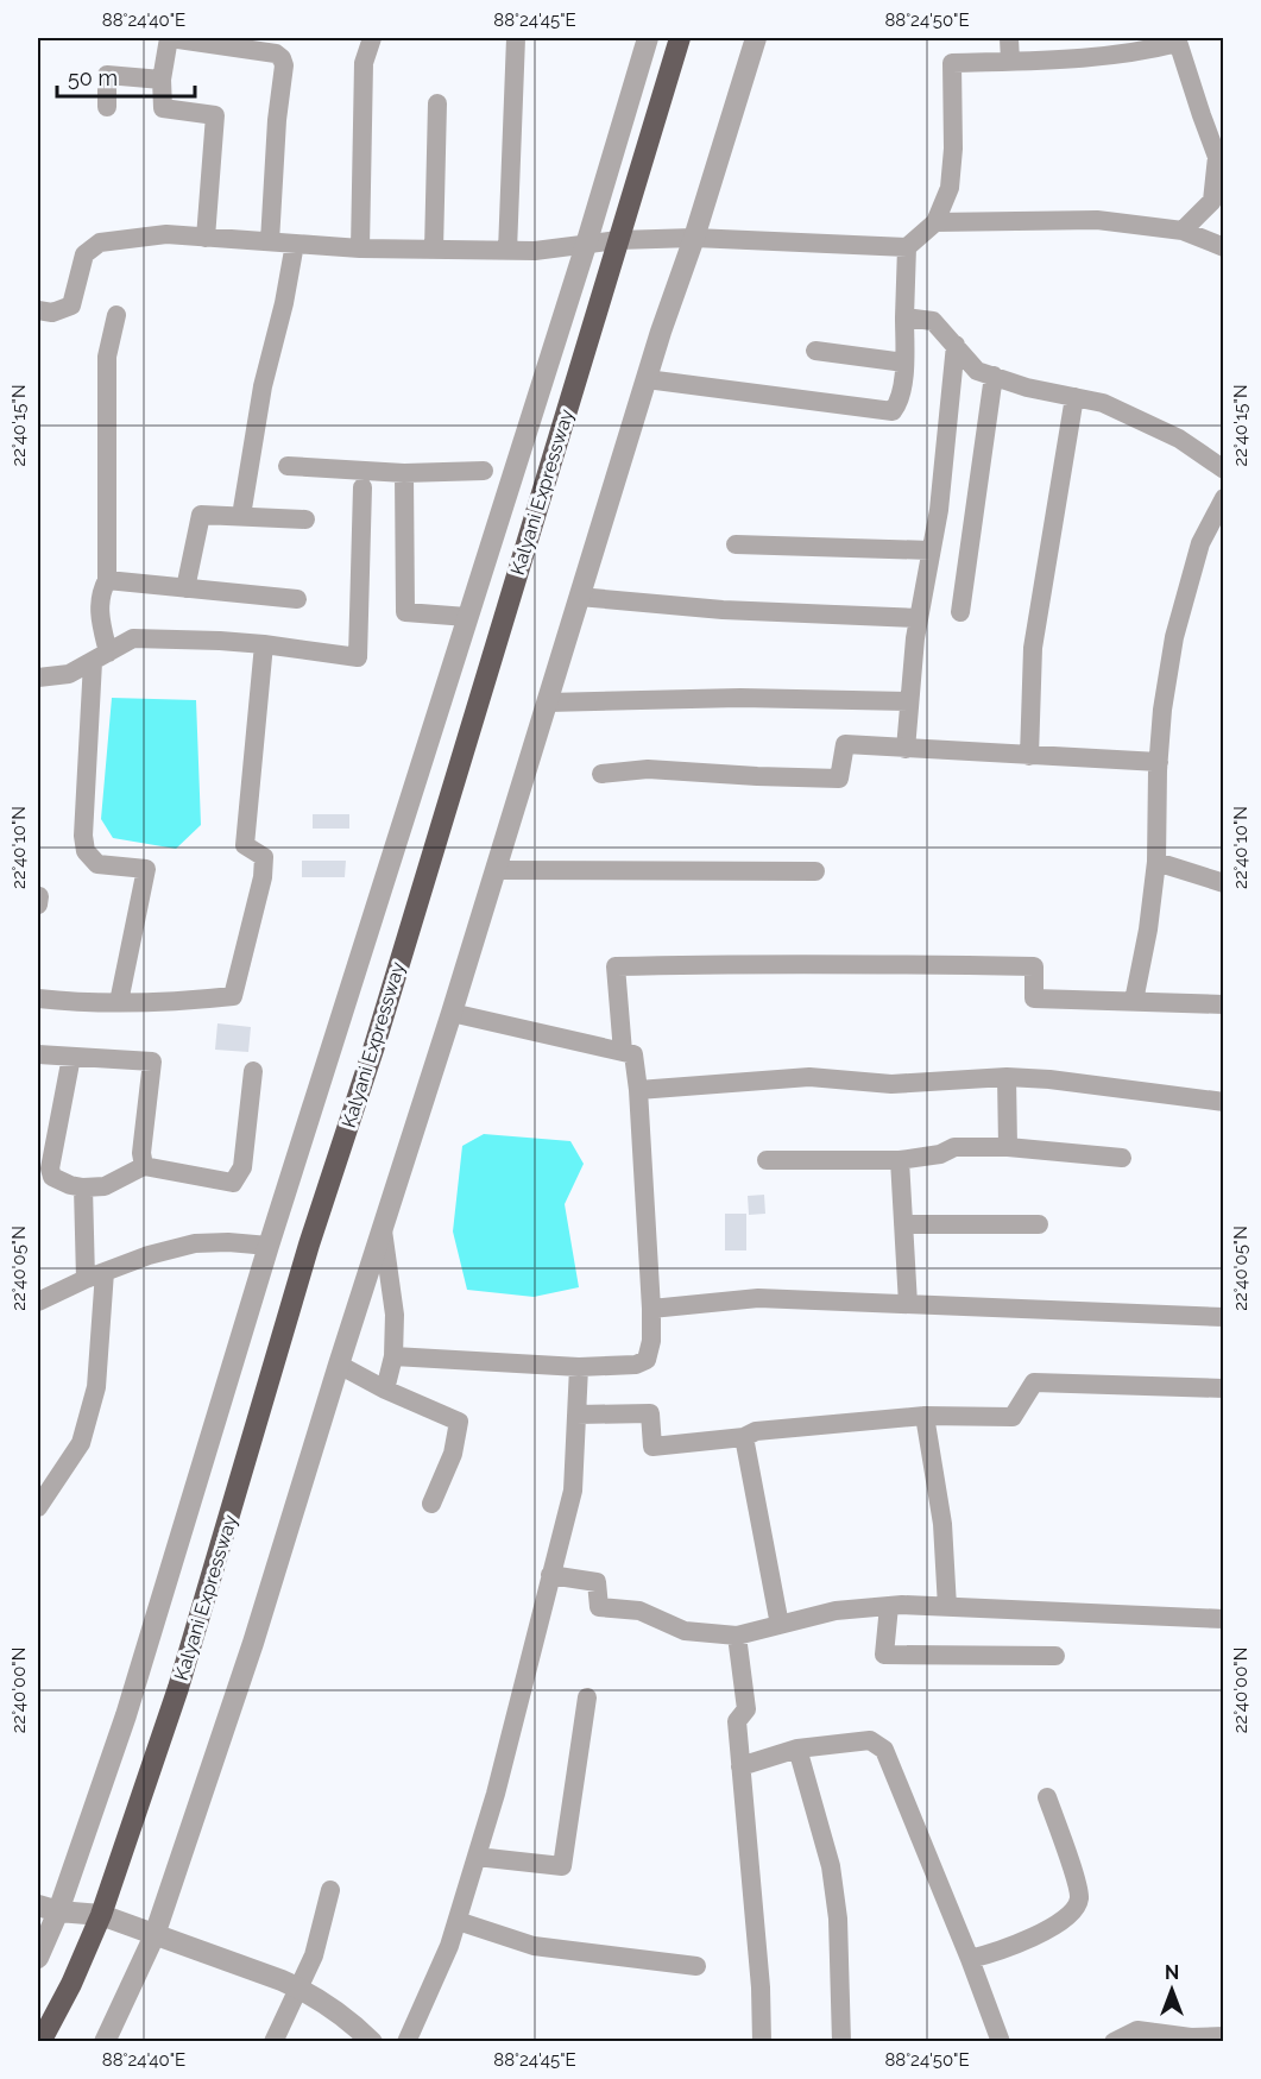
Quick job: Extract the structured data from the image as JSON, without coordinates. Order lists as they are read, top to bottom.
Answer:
{
  "streets": {
    "highway": ["Kalyani Expressway"]
  },
  "scale_bar": "50 m",
  "north": "top",
  "coordinates": [
    "88°24'40\"E",
    "88°24'45\"E",
    "88°24'50\"E",
    "22°40'15\"N",
    "22°40'10\"N",
    "22°40'05\"N",
    "22°40'00\"N"
  ]
}
